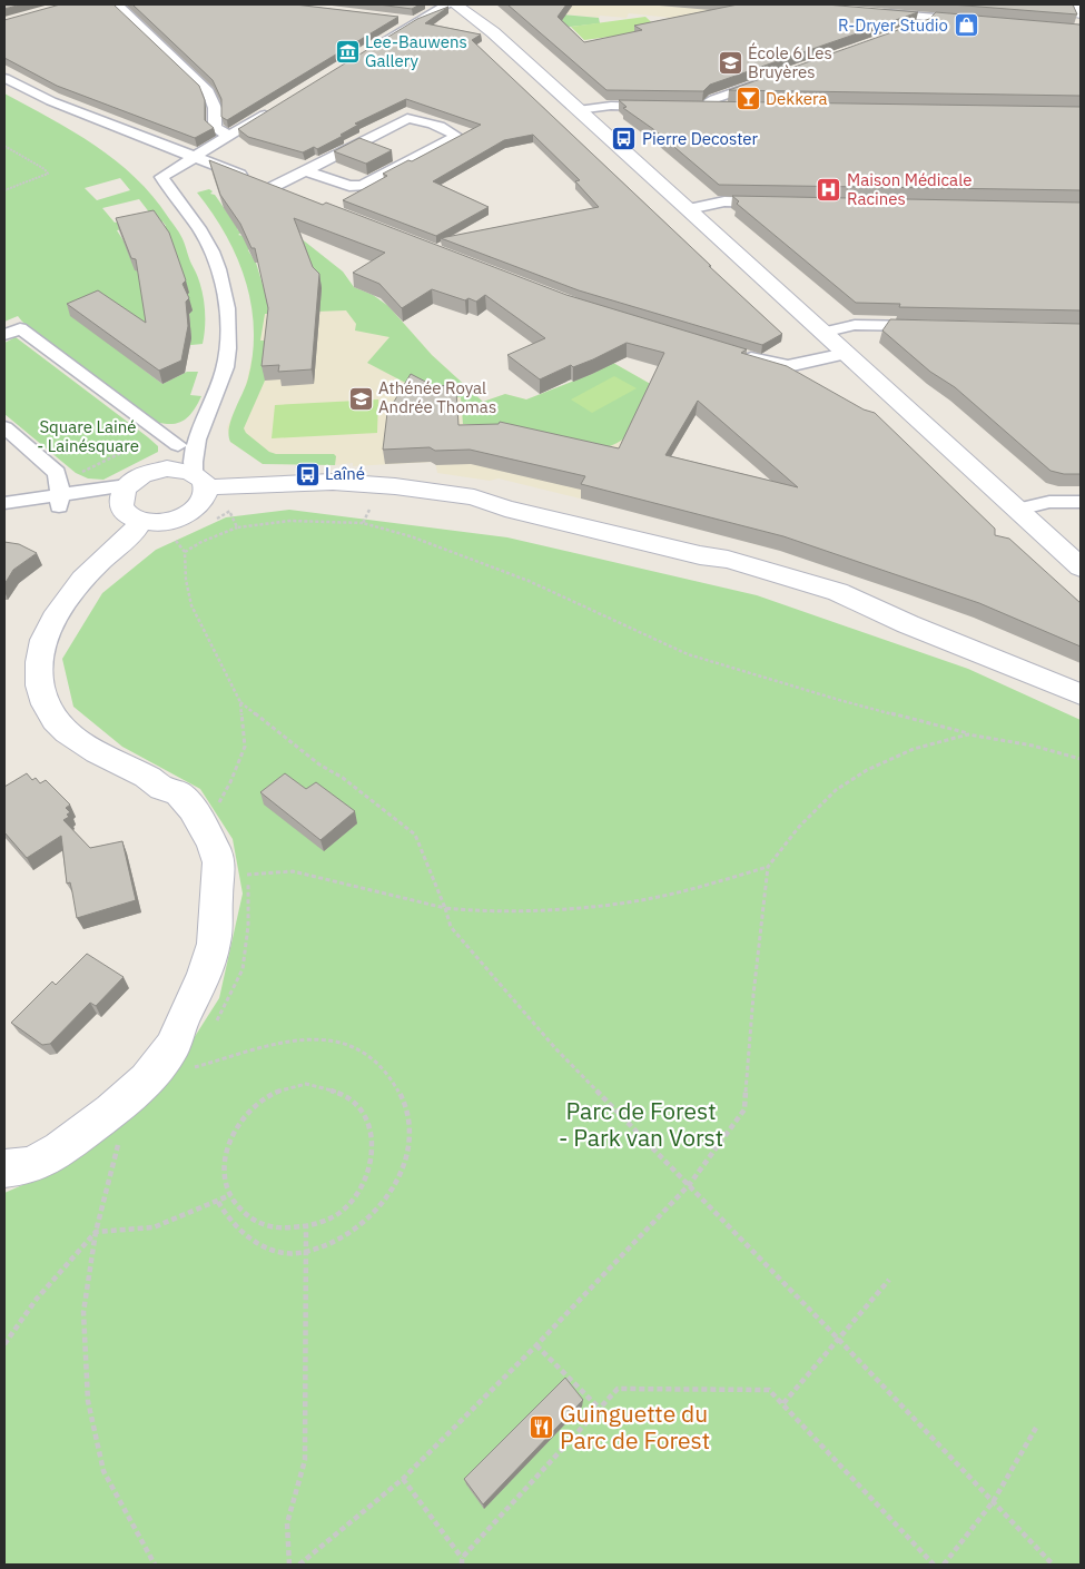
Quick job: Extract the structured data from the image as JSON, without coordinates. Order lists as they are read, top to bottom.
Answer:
{
  "parks": ["Square Lainé - Lainésquare", "Parc de Forest - Park van Vorst"],
  "places": {
    "shop": ["R-Dryer Studio"],
    "museum": ["Lee-Bauwens Gallery"],
    "school or university": ["École 6 Les Bruyères", "Athénée Royal Andrée Thomas"],
    "bar": ["Dekkera"],
    "bus stop": ["Pierre Decoster", "Laîné"],
    "hospital": ["Maison Médicale Racines"],
    "restaurant": ["Guinguette du Parc de Forest"]
  }
}
